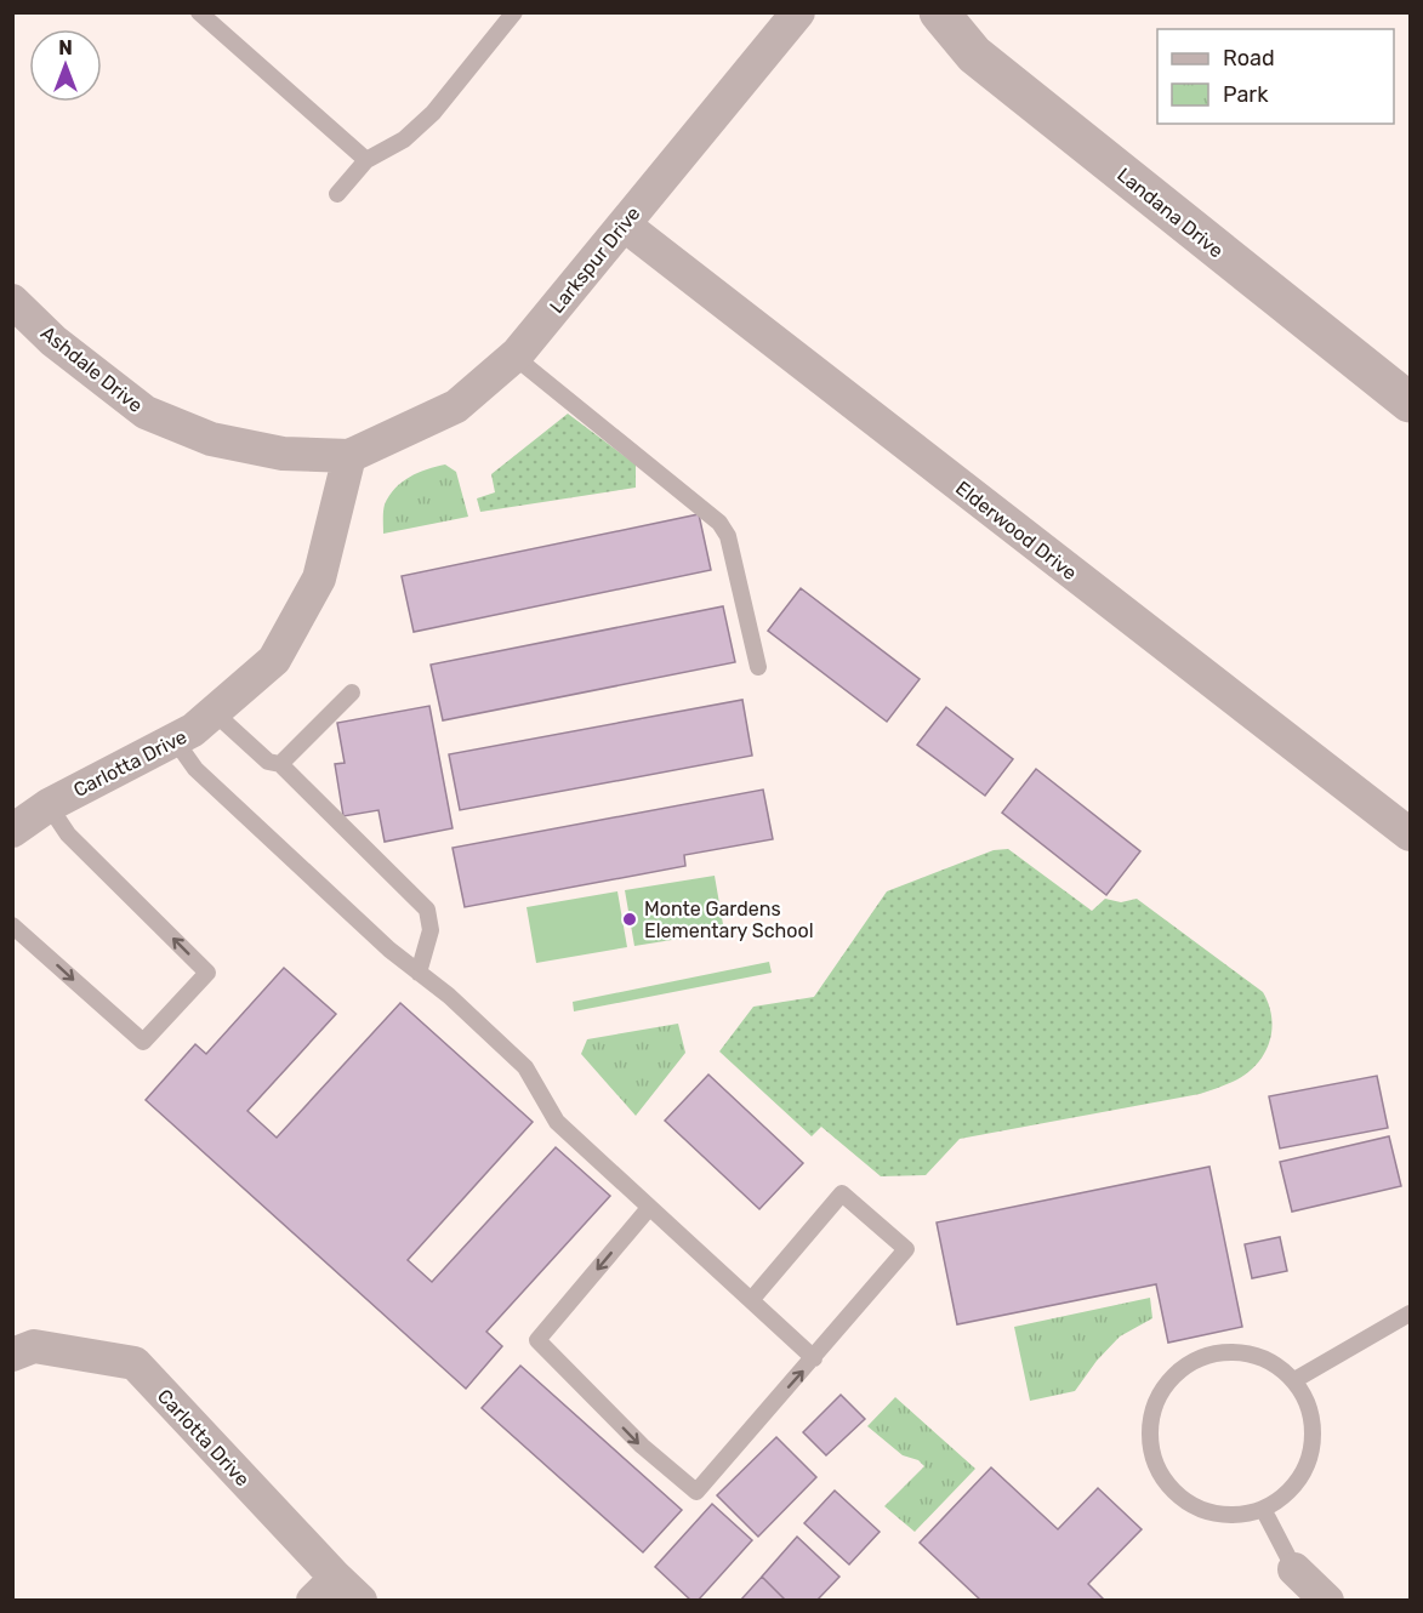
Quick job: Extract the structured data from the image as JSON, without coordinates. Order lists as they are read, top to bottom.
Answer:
{
  "streets": {
    "street": [
      "Landana Drive",
      "Larkspur Drive",
      "Ashdale Drive",
      "Elderwood Drive",
      "Carlotta Drive"
    ]
  },
  "crossings": [
    ["Larkspur Drive", "Ashdale Drive"],
    ["Larkspur Drive", "Elderwood Drive"],
    ["Larkspur Drive", "Carlotta Drive"],
    ["Ashdale Drive", "Carlotta Drive"]
  ],
  "places": ["Monte Gardens Elementary School"],
  "legend": ["Road", "Park"],
  "north": "top"
}
